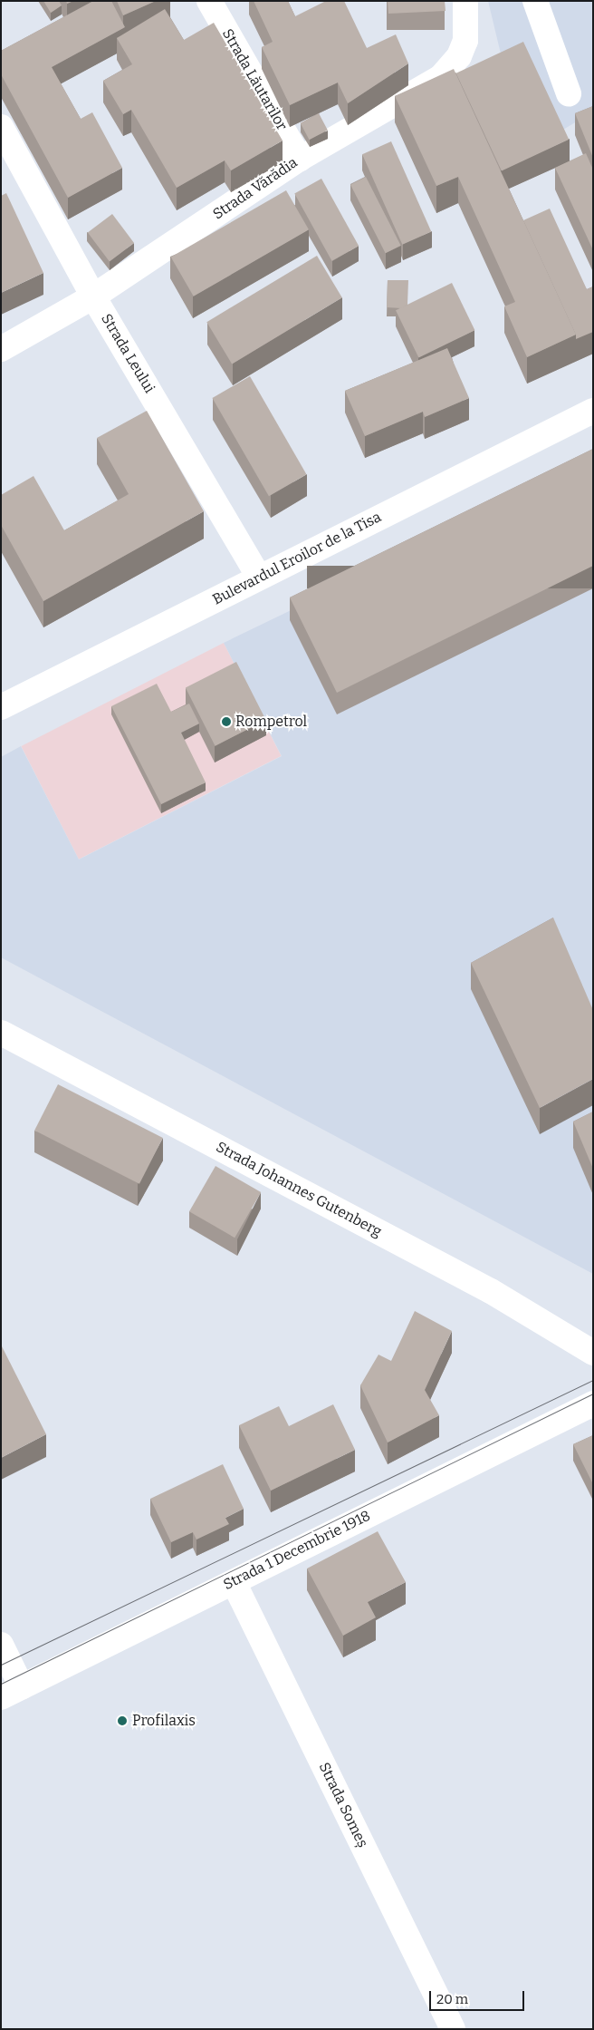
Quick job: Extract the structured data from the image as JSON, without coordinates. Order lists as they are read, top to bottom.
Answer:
{
  "streets": {
    "street": [
      "Strada Lăutarilor",
      "Strada Vărădia",
      "Strada Leului",
      "Bulevardul Eroilor de la Tisa",
      "Strada Johannes Gutenberg",
      "Strada 1 Decembrie 1918",
      "Strada Someș"
    ]
  },
  "crossings": [
    ["Strada Lăutarilor", "Strada Vărădia"],
    ["Strada Vărădia", "Strada Leului"],
    ["Strada Leului", "Bulevardul Eroilor de la Tisa"],
    ["Strada 1 Decembrie 1918", "Strada Someș"]
  ],
  "places": ["Rompetrol", "Profilaxis"],
  "scale_bar": "20 m"
}
